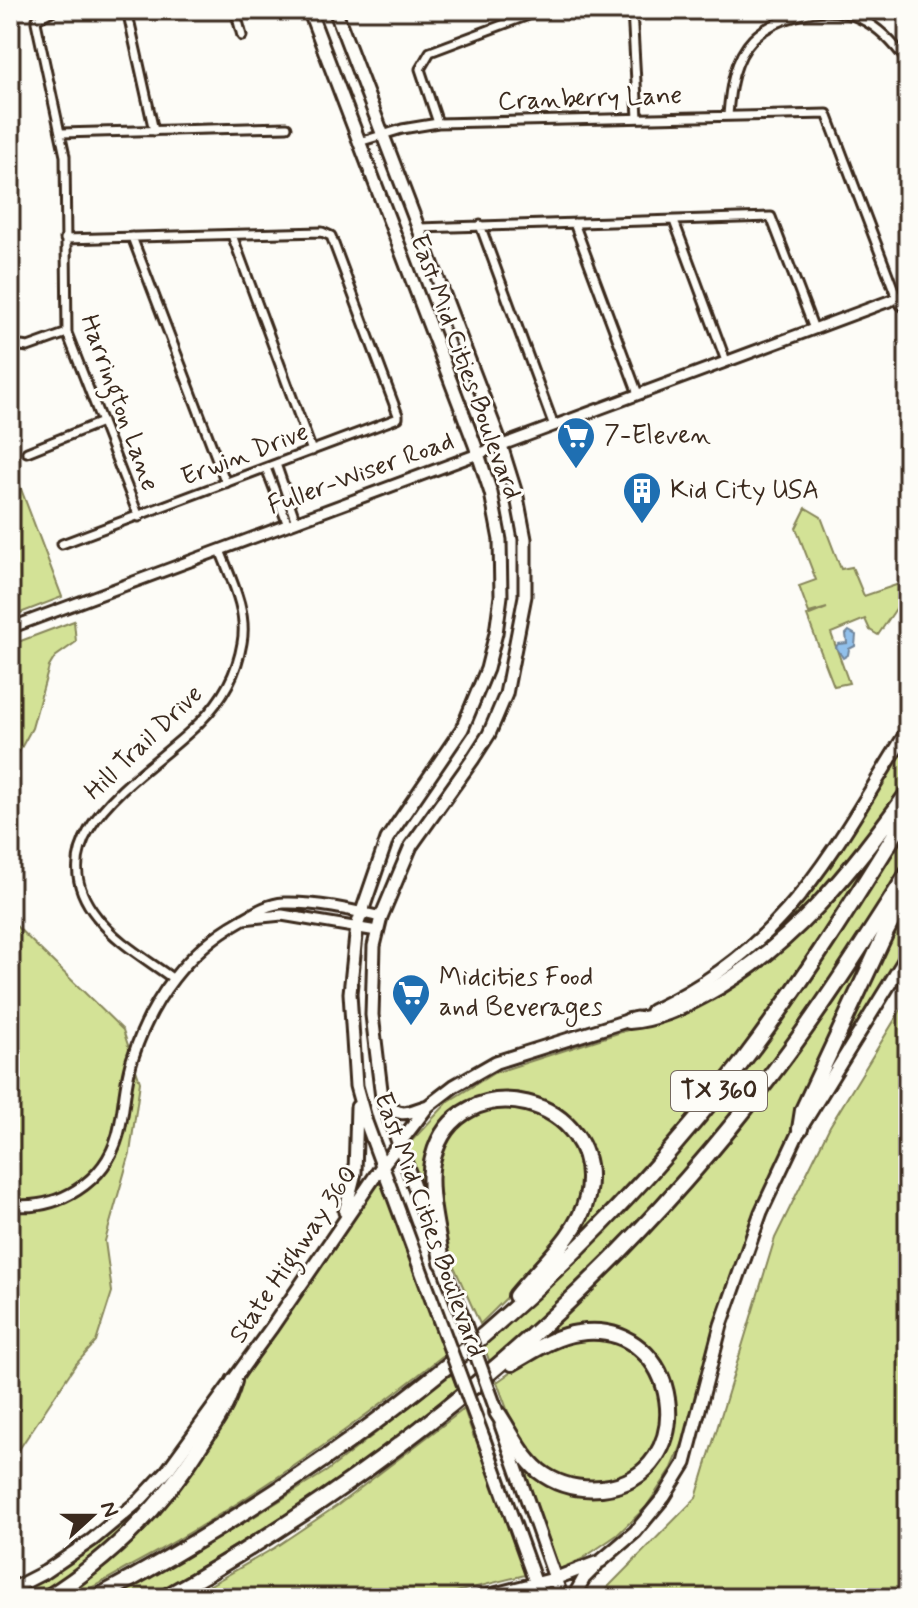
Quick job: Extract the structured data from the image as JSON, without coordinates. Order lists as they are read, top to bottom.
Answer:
{
  "streets": {
    "highway": ["TX 360"],
    "main road": ["East Mid Cities Boulevard", "State Highway 360"],
    "street": [
      "Cranberry Lane",
      "Harrington Lane",
      "Erwin Drive",
      "Fuller-Wiser Road",
      "Hill Trail Drive"
    ]
  },
  "crossings": [
    ["Cranberry Lane", "East Mid Cities Boulevard"],
    ["Cranberry Lane", "Fuller-Wiser Road"],
    ["East Mid Cities Boulevard", "Fuller-Wiser Road"],
    ["East Mid Cities Boulevard", "State Highway 360"],
    ["Harrington Lane", "Erwin Drive"],
    ["Fuller-Wiser Road", "Hill Trail Drive"]
  ],
  "places": {
    "supermarket": ["7-Eleven", "Midcities Food and Beverages"],
    "building": ["Kid City USA"]
  },
  "north": "right"
}
